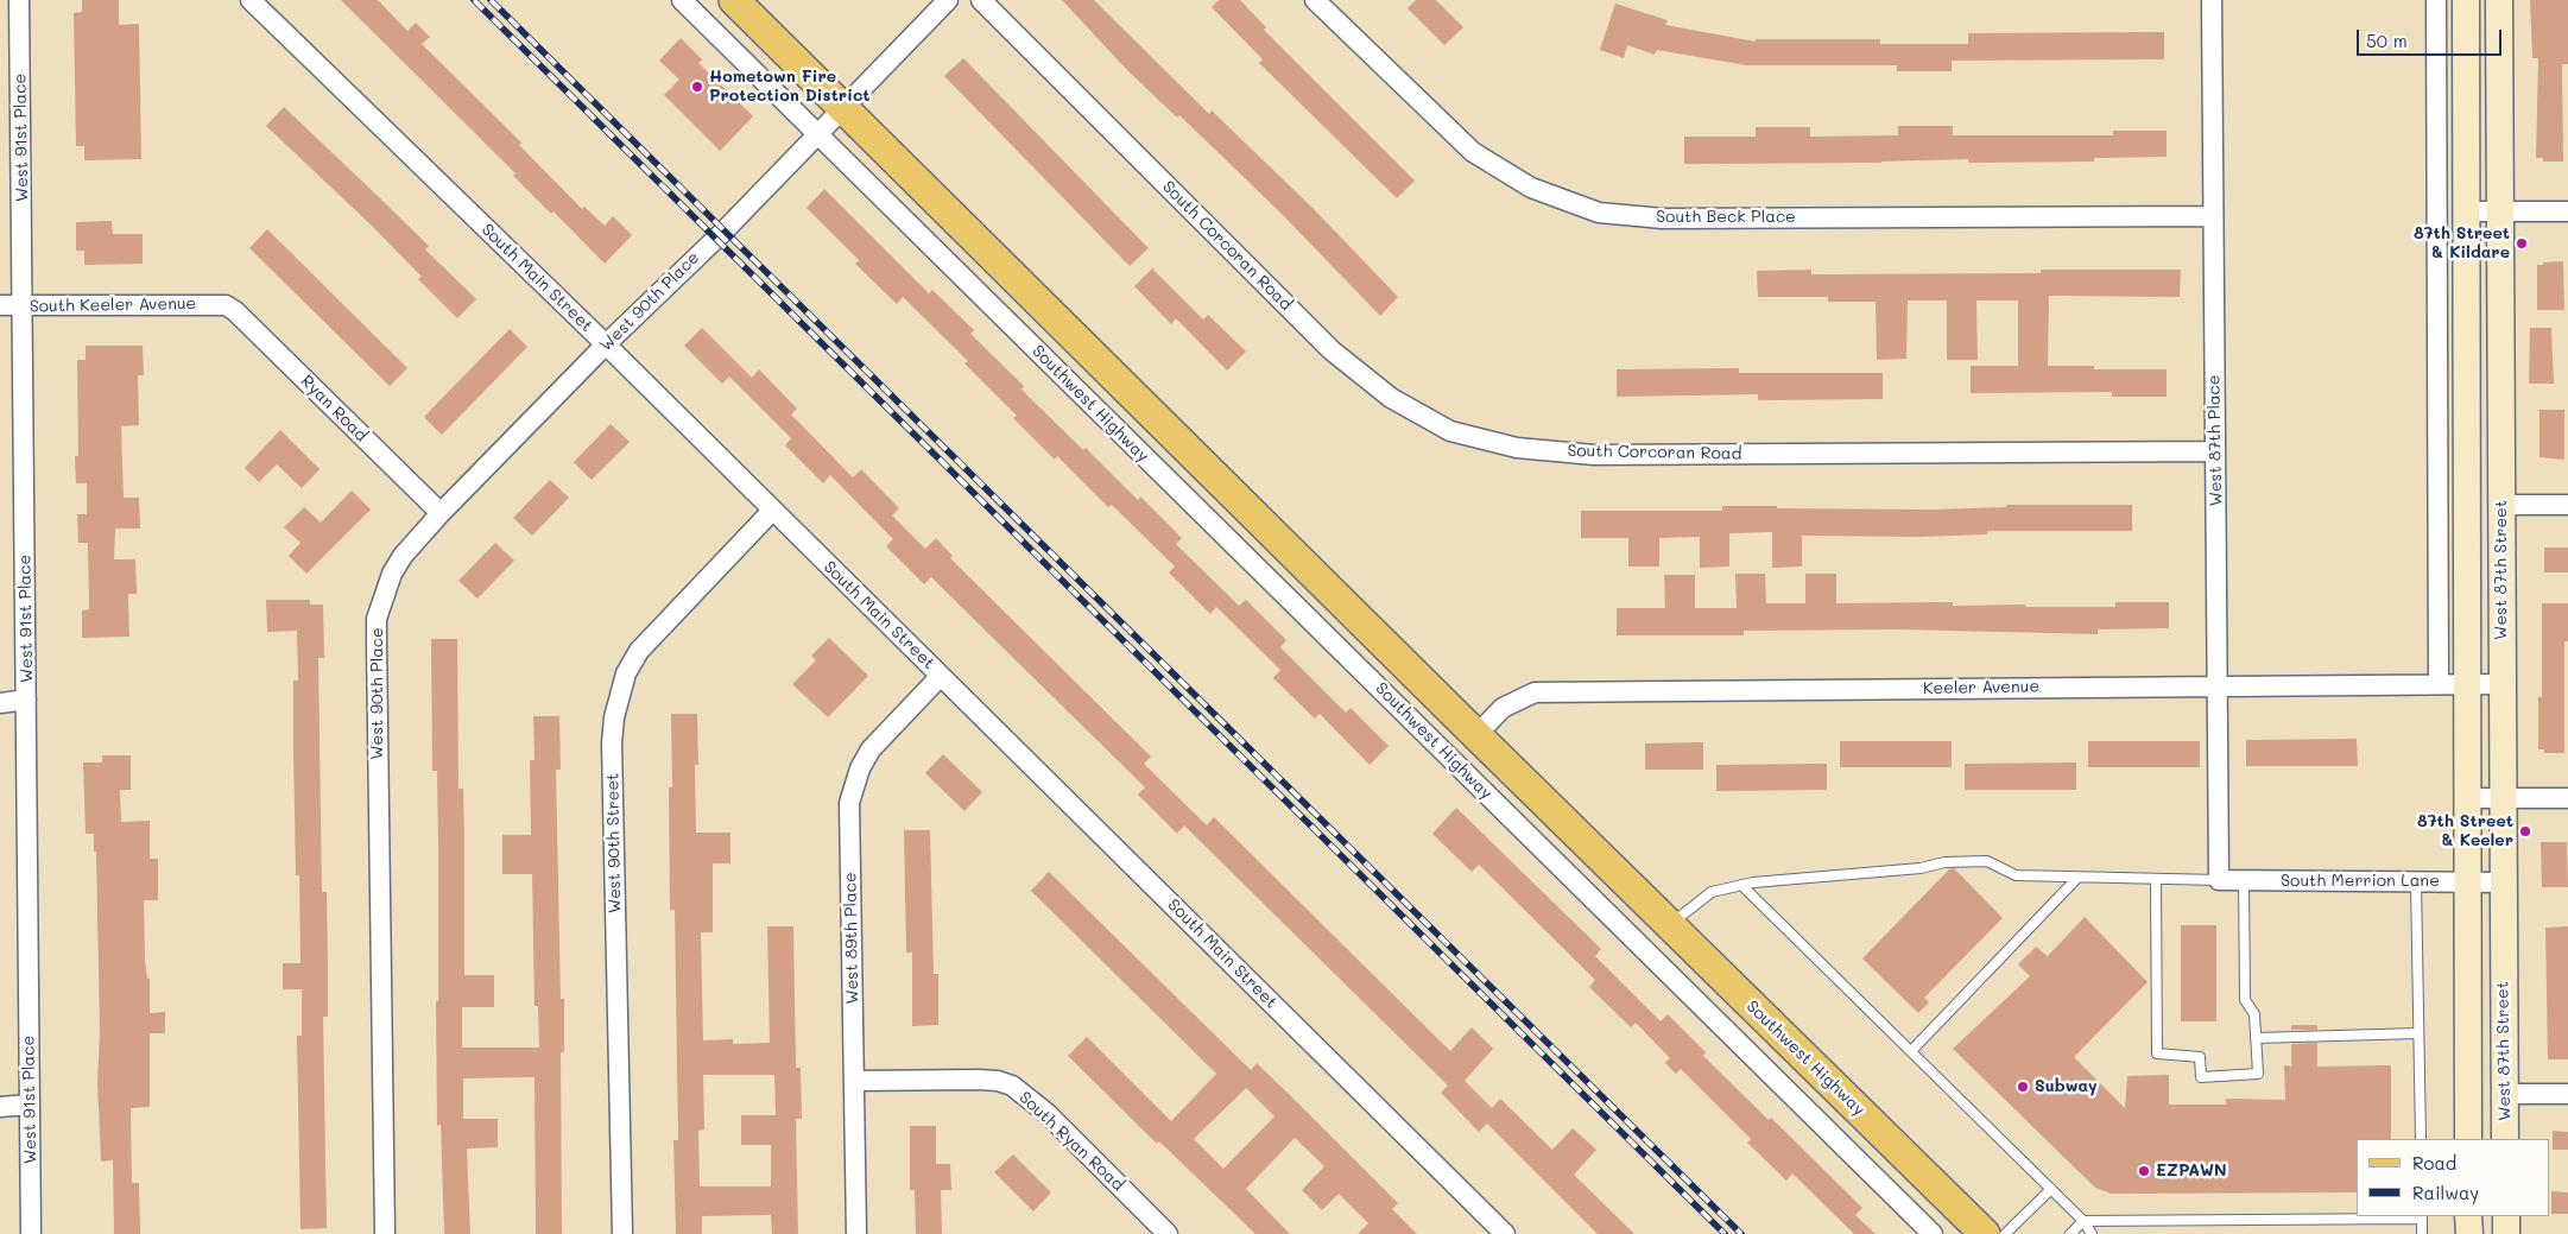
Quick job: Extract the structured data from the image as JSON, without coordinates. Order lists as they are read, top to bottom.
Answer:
{
  "streets": {
    "main road": ["Southwest Highway", "West 87th Street"],
    "street": [
      "West 91st Place",
      "South Beck Place",
      "South Corcoran Road",
      "South Main Street",
      "West 90th Place",
      "South Keeler Avenue",
      "Ryan Road",
      "West 87th Place",
      "Keeler Avenue",
      "West 90th Street",
      "South Merrion Lane",
      "West 89th Place",
      "South Ryan Road"
    ]
  },
  "crossings": [
    ["West 91st Place", "South Keeler Avenue"],
    ["South Beck Place", "West 87th Place"],
    ["South Corcoran Road", "West 87th Place"],
    ["South Main Street", "West 90th Place"],
    ["South Main Street", "West 90th Street"],
    ["South Main Street", "West 89th Place"],
    ["West 90th Place", "Southwest Highway"],
    ["West 90th Place", "Ryan Road"],
    ["South Keeler Avenue", "Ryan Road"],
    ["Southwest Highway", "Keeler Avenue"],
    ["West 87th Place", "Keeler Avenue"],
    ["West 87th Place", "South Merrion Lane"],
    ["West 87th Street", "Keeler Avenue"],
    ["West 87th Street", "South Merrion Lane"],
    ["West 89th Place", "South Ryan Road"]
  ],
  "places": [
    "Hometown Fire Protection District",
    "87th Street & Kildare",
    "87th Street & Keeler",
    "Subway",
    "EZPAWN"
  ],
  "legend": ["Road", "Railway"],
  "scale_bar": "50 m"
}
